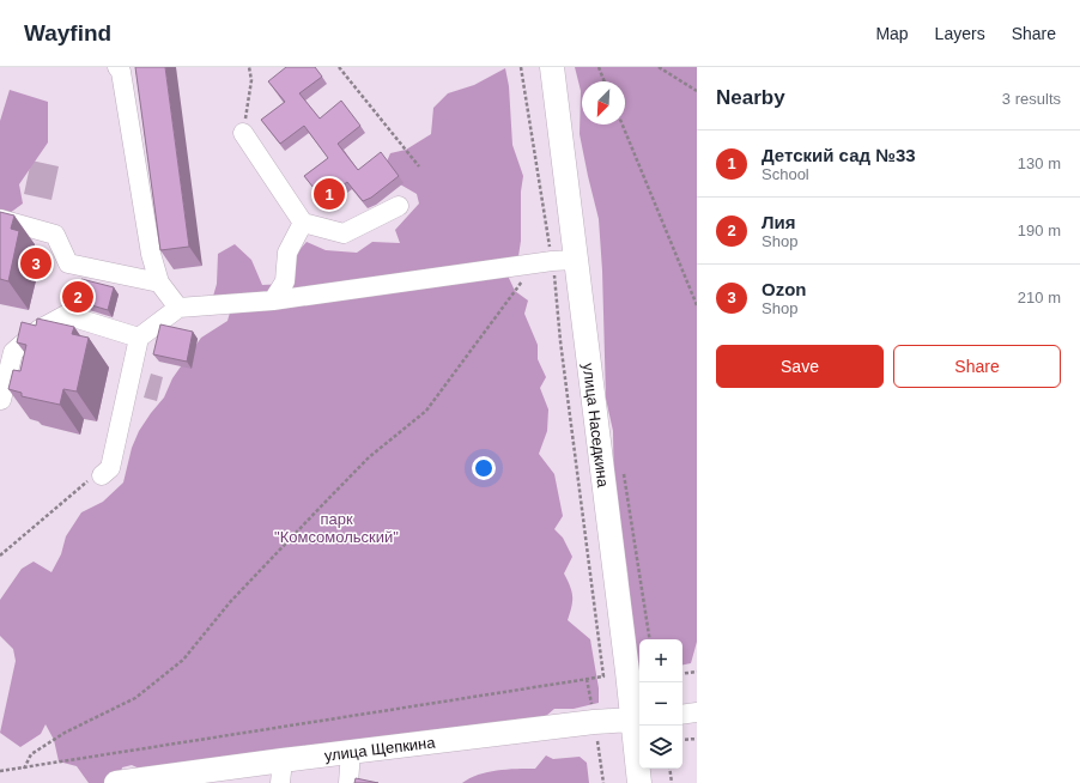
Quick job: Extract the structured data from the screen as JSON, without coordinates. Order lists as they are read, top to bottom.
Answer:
{
  "streets": {
    "main road": ["улица Наседкина", "улица Щепкина"]
  },
  "crossings": [
    ["улица Наседкина", "улица Щепкина"]
  ],
  "parks": ["парк \"Комсомольский\""],
  "north": "bottom left",
  "page": {
    "header": "Wayfind",
    "nav": ["Map", "Layers", "Share"],
    "heading": ["Nearby", "3 results"],
    "list": [
      {
        "mark": "1",
        "name": "Детский сад №33",
        "note": "School",
        "value": "130 m"
      },
      {
        "mark": "2",
        "name": "Лия",
        "note": "Shop",
        "value": "190 m"
      },
      {
        "mark": "3",
        "name": "Ozon",
        "note": "Shop",
        "value": "210 m"
      }
    ],
    "pins": ["1", "3", "2"],
    "buttons": ["Save", "Share"],
    "map_buttons": ["+", "−"]
  }
}
